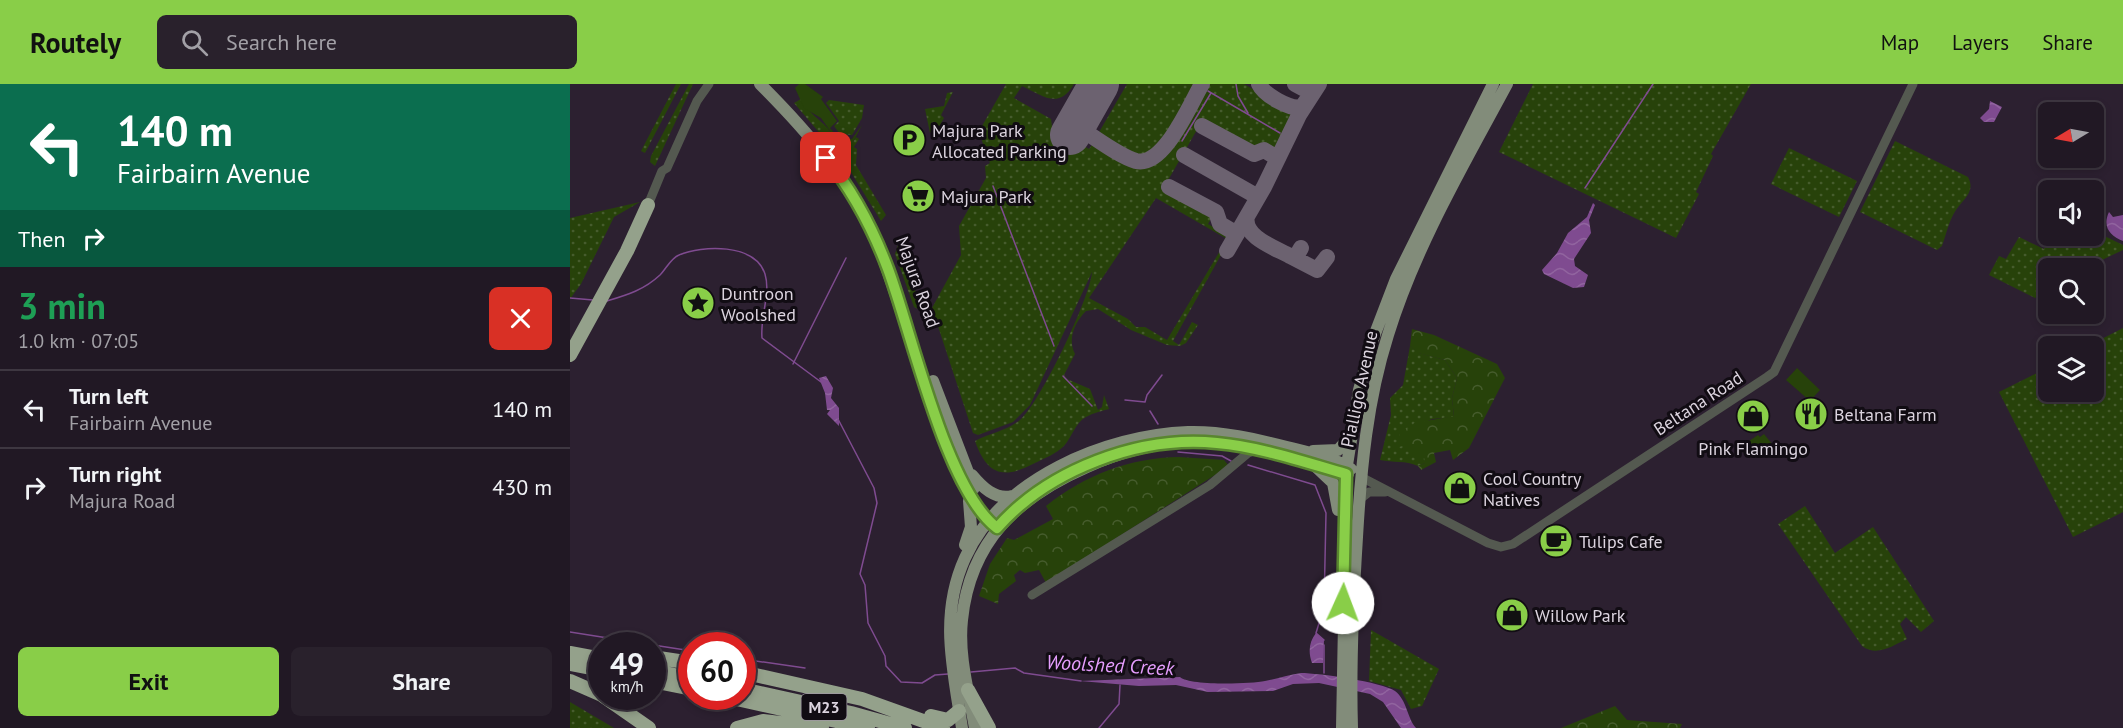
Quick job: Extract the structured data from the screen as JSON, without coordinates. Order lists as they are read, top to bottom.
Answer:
{
  "streets": {
    "highway": ["M23"],
    "main road": ["Majura Road", "Pialligo Avenue"],
    "street": ["Beltana Road"]
  },
  "crossings": [
    ["Pialligo Avenue", "Beltana Road"]
  ],
  "water": ["Woolshed Creek"],
  "places": {
    "parking": ["Majura Park Allocated Parking"],
    "supermarket": ["Majura Park"],
    "place": ["Duntroon Woolshed"],
    "restaurant": ["Beltana Farm"],
    "shop": ["Pink Flamingo", "Cool Country Natives", "Willow Park"],
    "cafe": ["Tulips Cafe"]
  },
  "north": "left",
  "page": {
    "header": "Routely",
    "search": "Search here",
    "nav": ["Map", "Layers", "Share"],
    "turn": ["140 m", "Fairbairn Avenue"],
    "then": "Then",
    "heading": ["3 min", "1.0 km · 07:05"],
    "list": [
      {
        "name": "Turn left",
        "note": "Fairbairn Avenue",
        "value": "140 m"
      },
      {
        "name": "Turn right",
        "note": "Majura Road",
        "value": "430 m"
      }
    ],
    "speed": "49 km/h",
    "limit": "60",
    "buttons": ["Exit", "Share"]
  }
}
